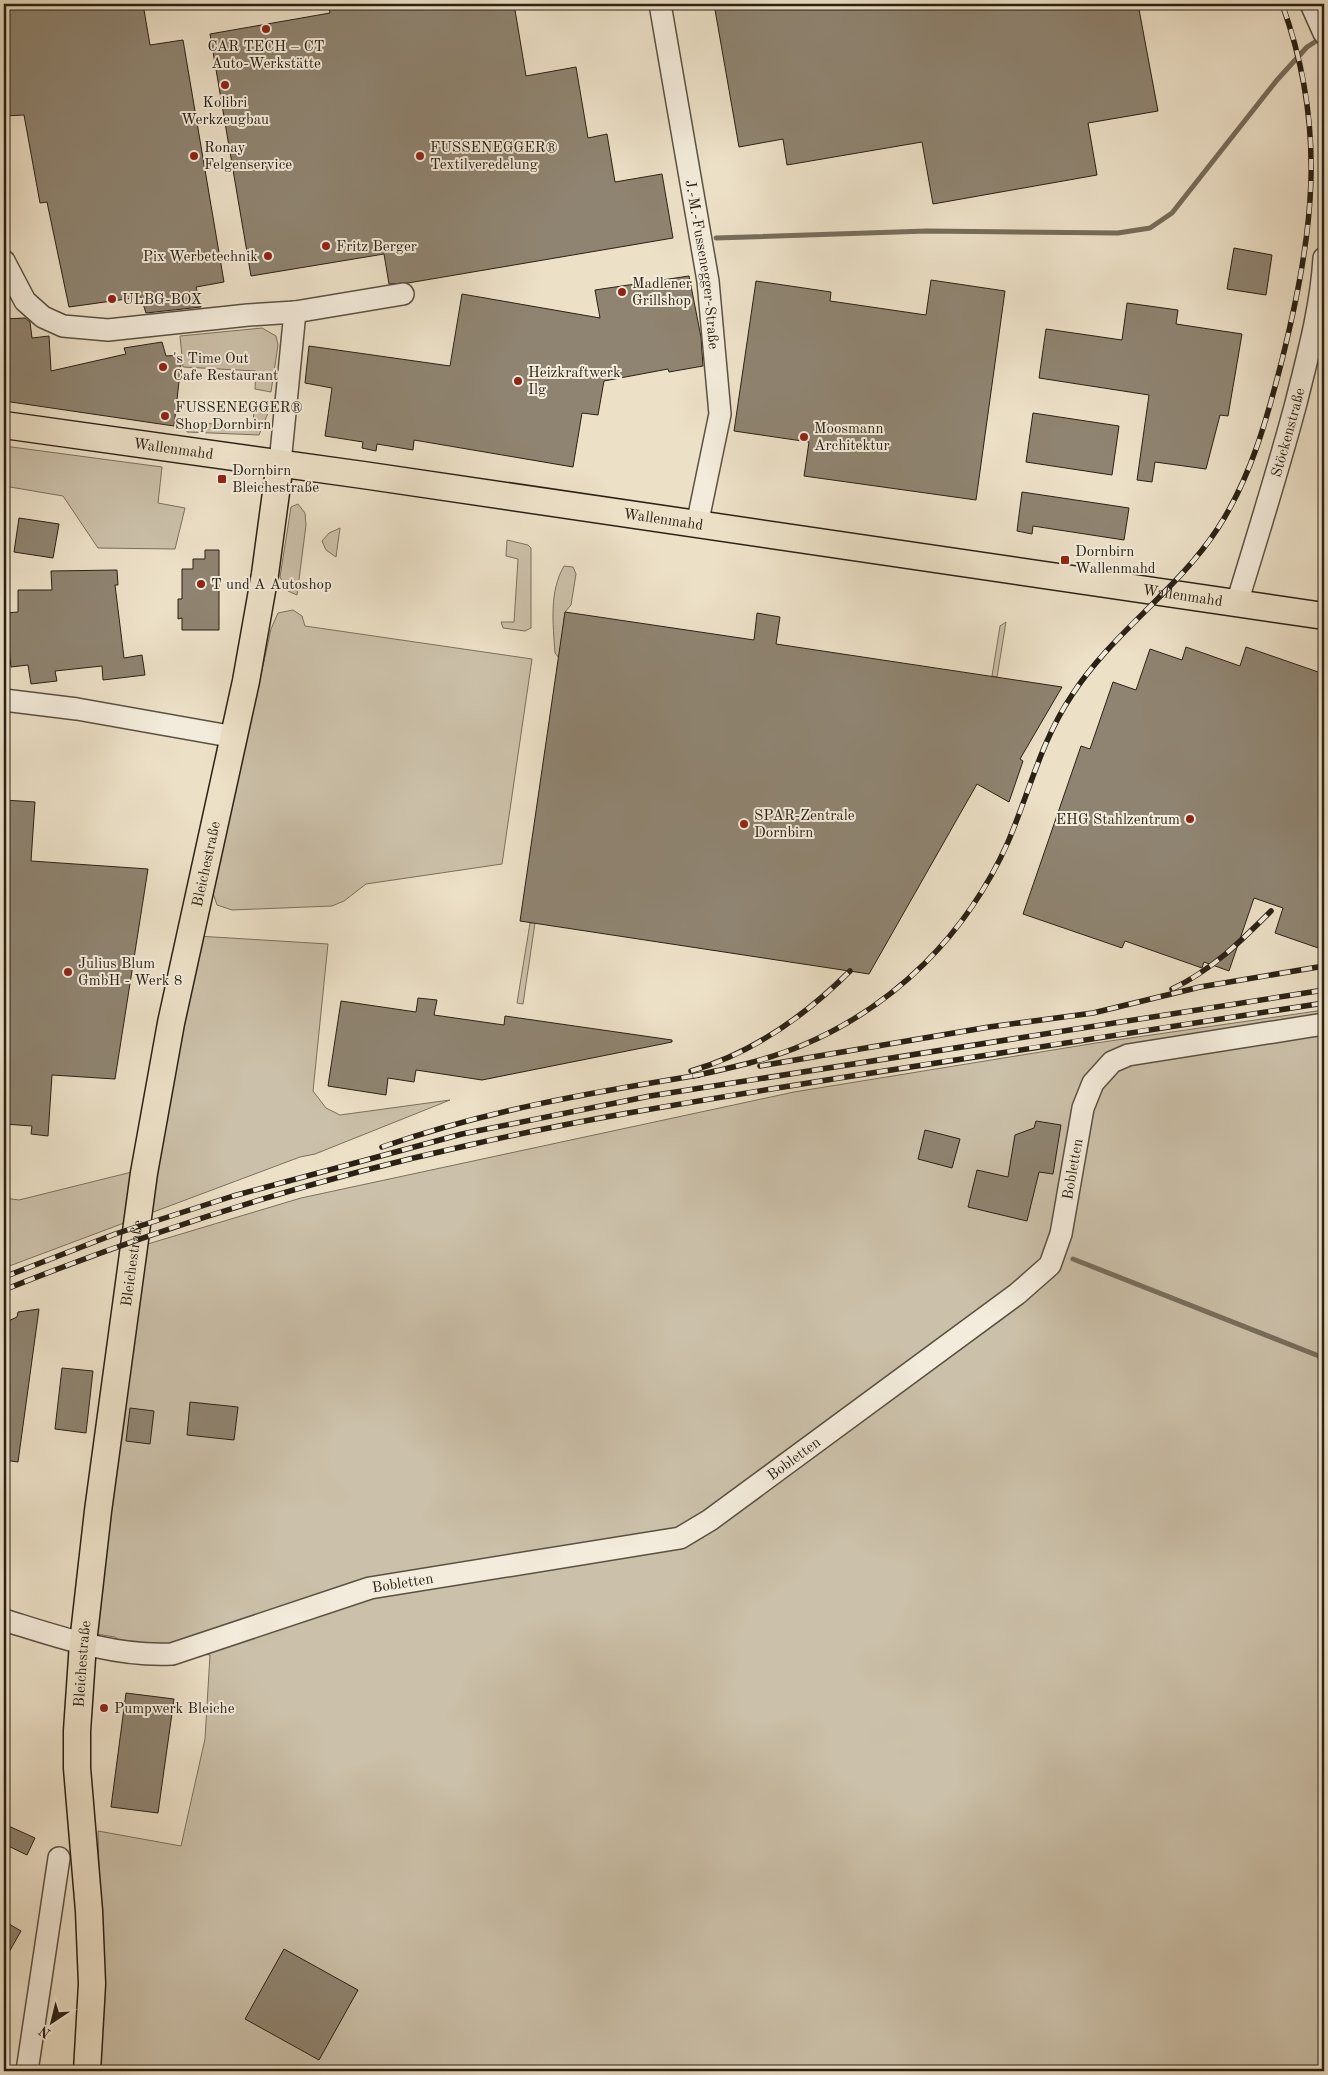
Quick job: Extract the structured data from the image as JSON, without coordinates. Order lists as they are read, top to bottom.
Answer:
{
  "streets": {
    "main road": ["Wallenmahd", "Bleichestraße"],
    "street": ["J.-M.-Fussenegger-Straße", "Stöckenstraße", "Bobletten"]
  },
  "crossings": [
    ["J.-M.-Fussenegger-Straße", "Wallenmahd"],
    ["Stöckenstraße", "Wallenmahd"],
    ["Wallenmahd", "Bleichestraße"],
    ["Bleichestraße", "Bobletten"]
  ],
  "places": {
    "other": [
      "CAR TECH – CT Auto-Werkstätte",
      "Kolibri Werkzeugbau",
      "Ronay Felgenservice",
      "FUSSENEGGER® Textilveredelung",
      "Fritz Berger",
      "Pix Werbetechnik",
      "Madlener Grillshop",
      "ULBG-BOX",
      "'s Time Out Cafe Restaurant",
      "Heizkraftwerk Ilg",
      "FUSSENEGGER® Shop Dornbirn",
      "Moosmann Architektur",
      "T und A Autoshop",
      "EHG Stahlzentrum",
      "SPAR-Zentrale Dornbirn",
      "Julius Blum GmbH - Werk 8",
      "Pumpwerk Bleiche"
    ],
    "transit": ["Dornbirn Bleichestraße", "Dornbirn Wallenmahd"]
  },
  "north": "bottom left"
}
